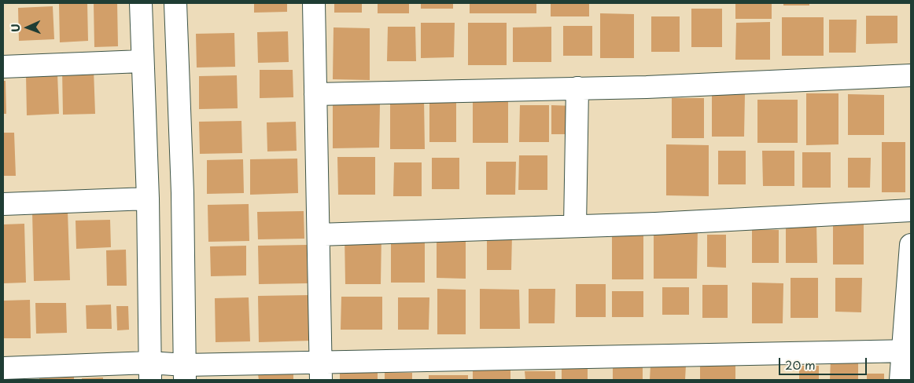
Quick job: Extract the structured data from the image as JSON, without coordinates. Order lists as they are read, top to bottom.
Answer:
{
  "scale_bar": "20 m",
  "north": "left"
}
